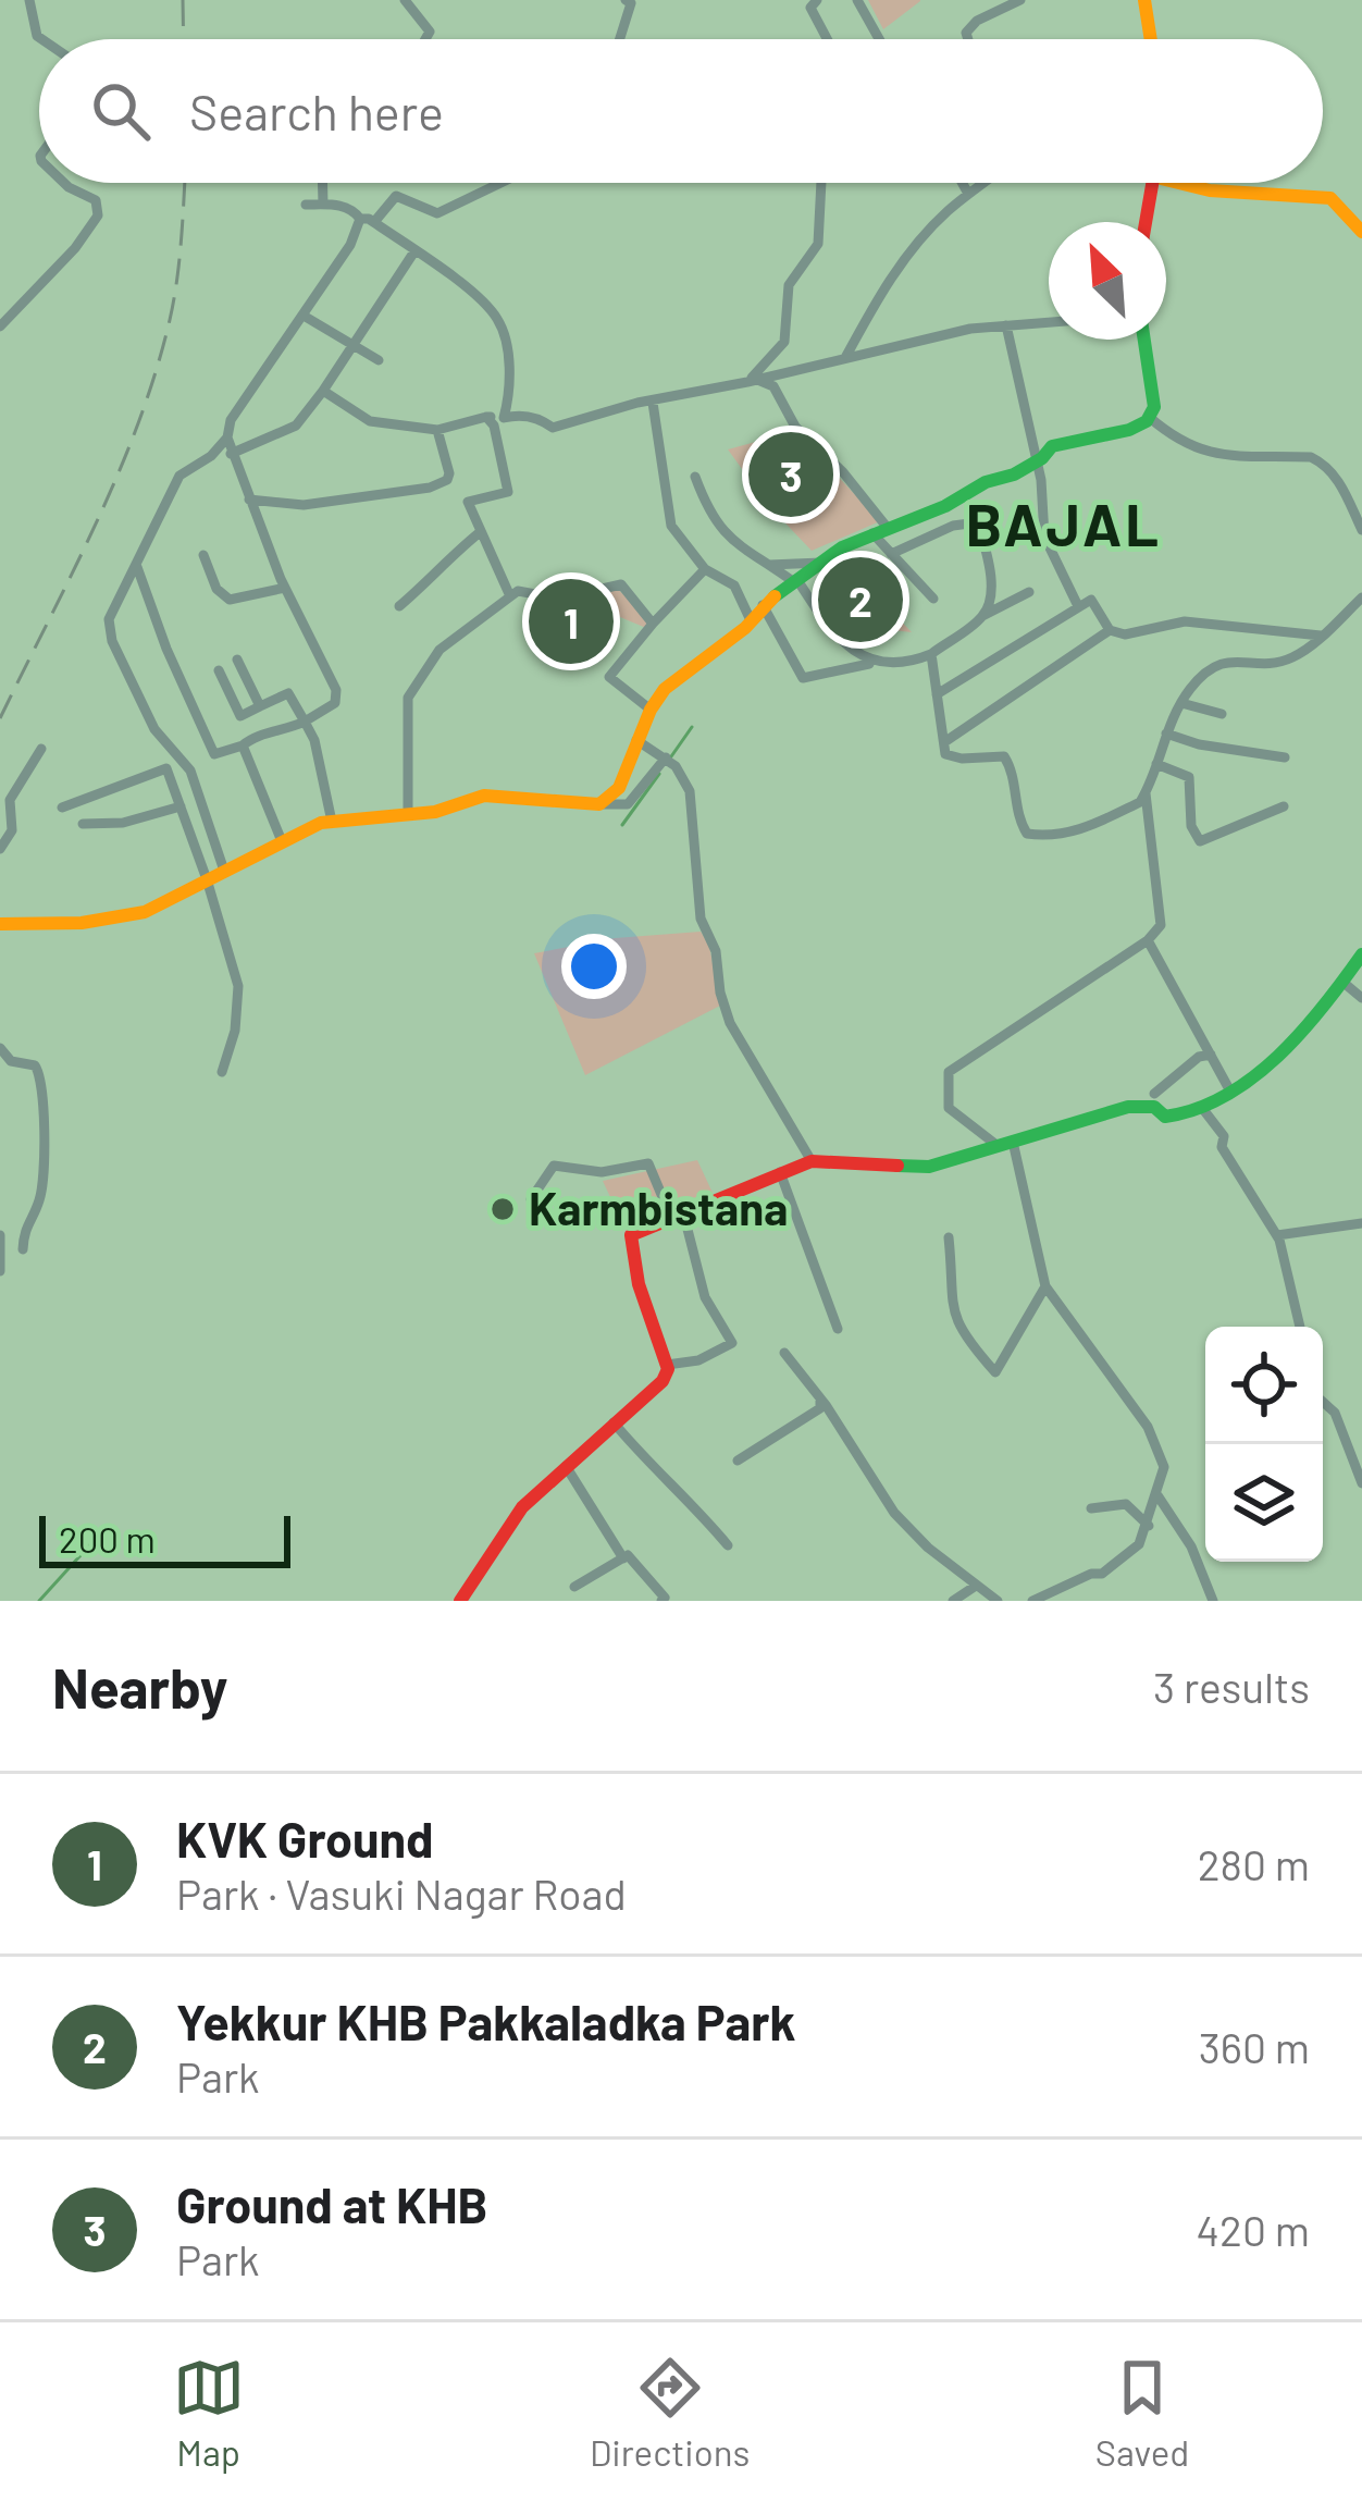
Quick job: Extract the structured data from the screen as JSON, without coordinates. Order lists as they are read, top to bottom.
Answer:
{
  "districts": ["BAJAL"],
  "places": ["Karmbistana"],
  "scale_bar": "200 m",
  "north": "top left",
  "page": {
    "search": "Search here",
    "pins": ["3", "2", "1"],
    "scale": "200 m",
    "heading": ["Nearby", "3 results"],
    "list": [
      {
        "mark": "1",
        "name": "KVK Ground",
        "note": "Park · Vasuki Nagar Road",
        "value": "280 m"
      },
      {
        "mark": "2",
        "name": "Yekkur KHB Pakkaladka Park",
        "note": "Park",
        "value": "360 m"
      },
      {
        "mark": "3",
        "name": "Ground at KHB",
        "note": "Park",
        "value": "420 m"
      }
    ],
    "nav": ["Map", "Directions", "Saved"]
  }
}
